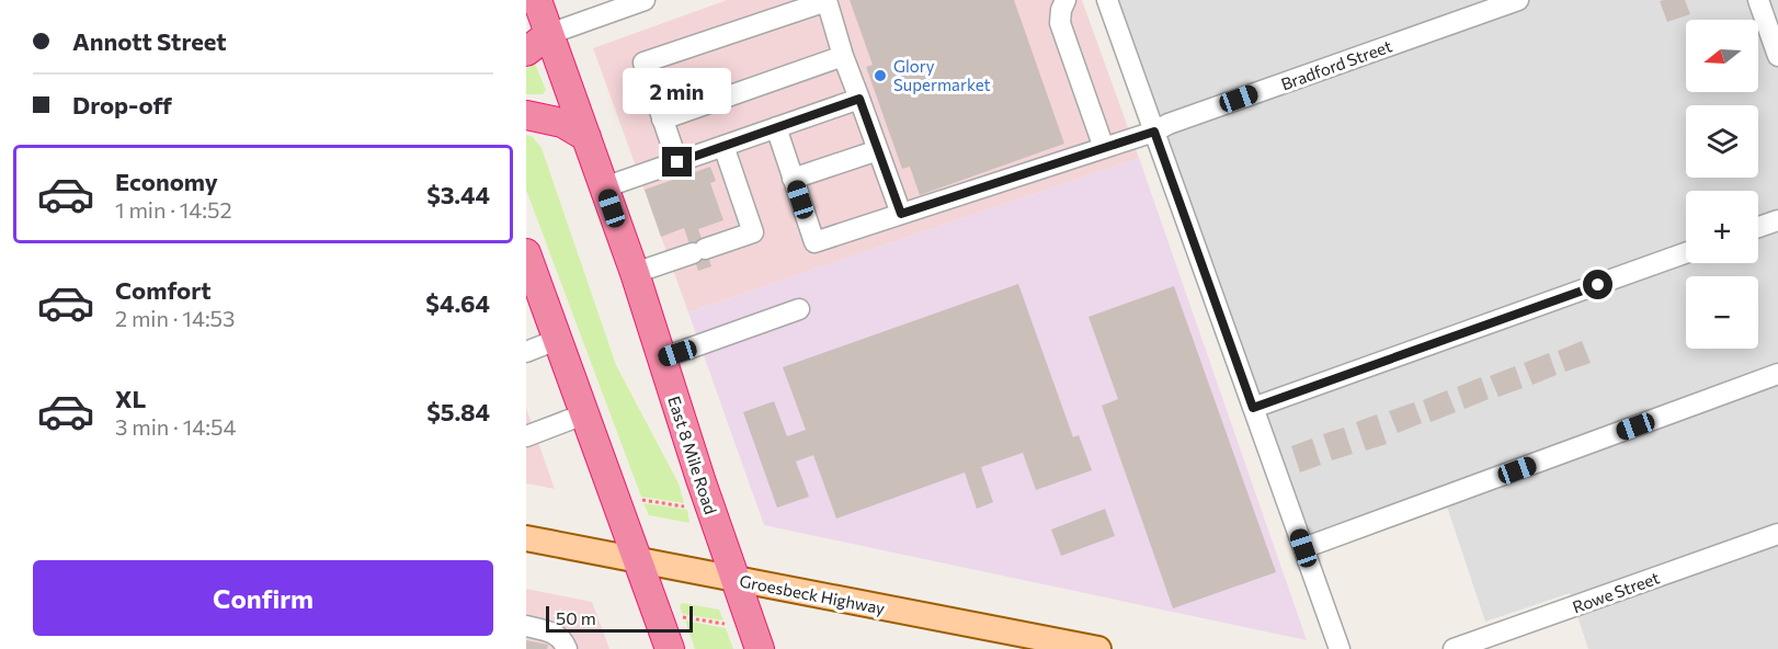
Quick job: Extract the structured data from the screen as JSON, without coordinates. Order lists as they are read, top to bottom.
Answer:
{
  "streets": {
    "highway": ["East 8 Mile Road"],
    "main road": ["Groesbeck Highway"],
    "street": ["Bradford Street", "Rowe Street"]
  },
  "crossings": [
    ["East 8 Mile Road", "Groesbeck Highway"]
  ],
  "places": ["Glory Supermarket"],
  "scale_bar": "50 m",
  "north": "left",
  "page": {
    "banner": ["Annott Street", "Drop-off"],
    "map_buttons": ["+", "−"],
    "bubble": "2 min",
    "list": [
      {
        "name": "Economy",
        "note": "1 min · 14:52",
        "value": "$3.44"
      },
      {
        "name": "Comfort",
        "note": "2 min · 14:53",
        "value": "$4.64"
      },
      {
        "name": "XL",
        "note": "3 min · 14:54",
        "value": "$5.84"
      }
    ],
    "buttons": "Confirm",
    "scale": "50 m"
  }
}
